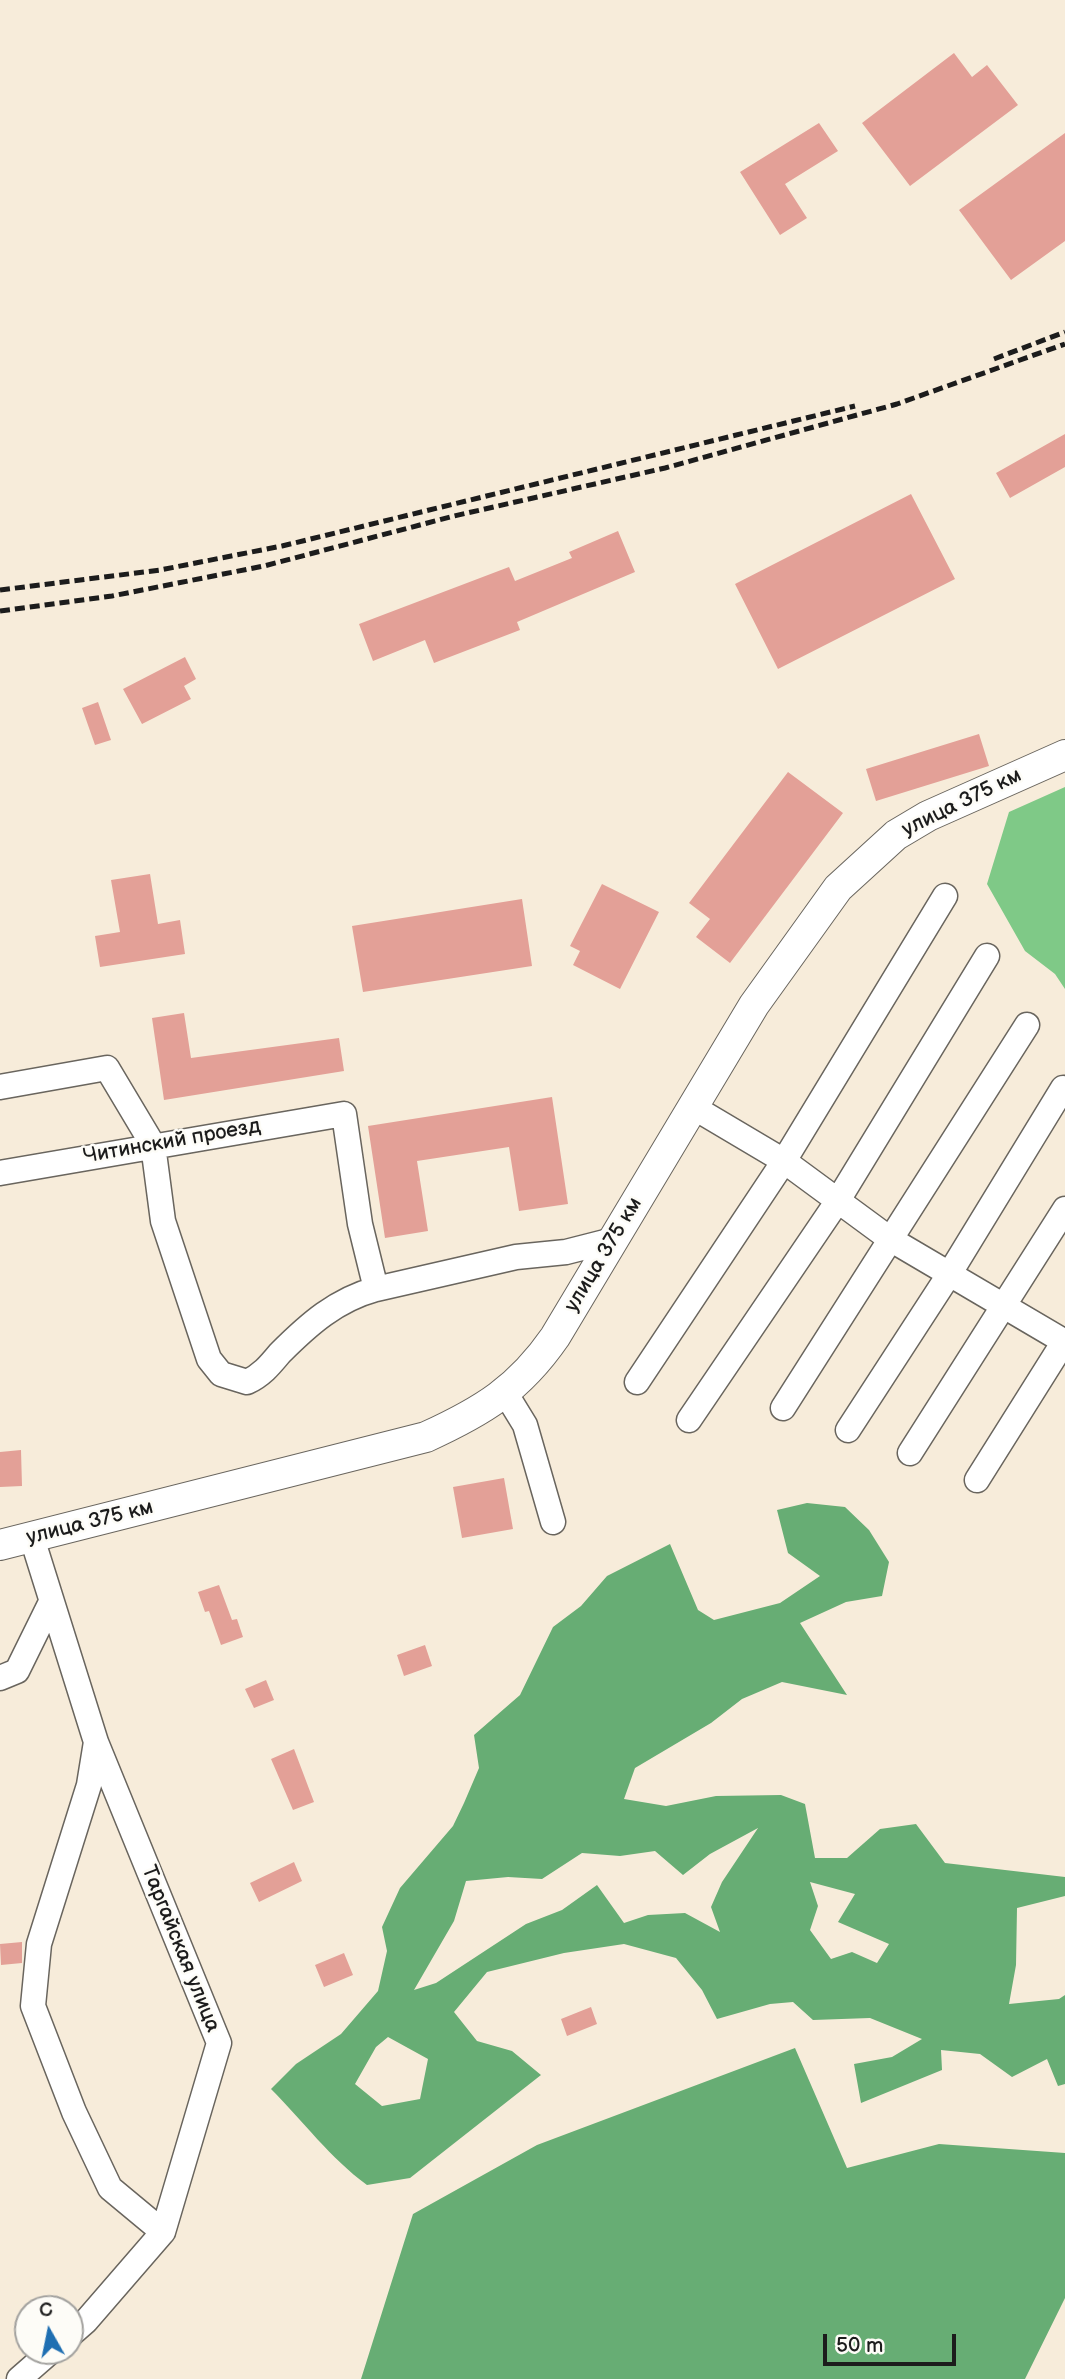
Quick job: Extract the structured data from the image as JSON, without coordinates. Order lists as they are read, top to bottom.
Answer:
{
  "streets": {
    "main road": ["улица 375 км"],
    "street": ["Читинский проезд", "Таргайская улица"]
  },
  "crossings": [
    ["улица 375 км", "Таргайская улица"]
  ],
  "scale_bar": "50 m",
  "north": "top"
}
